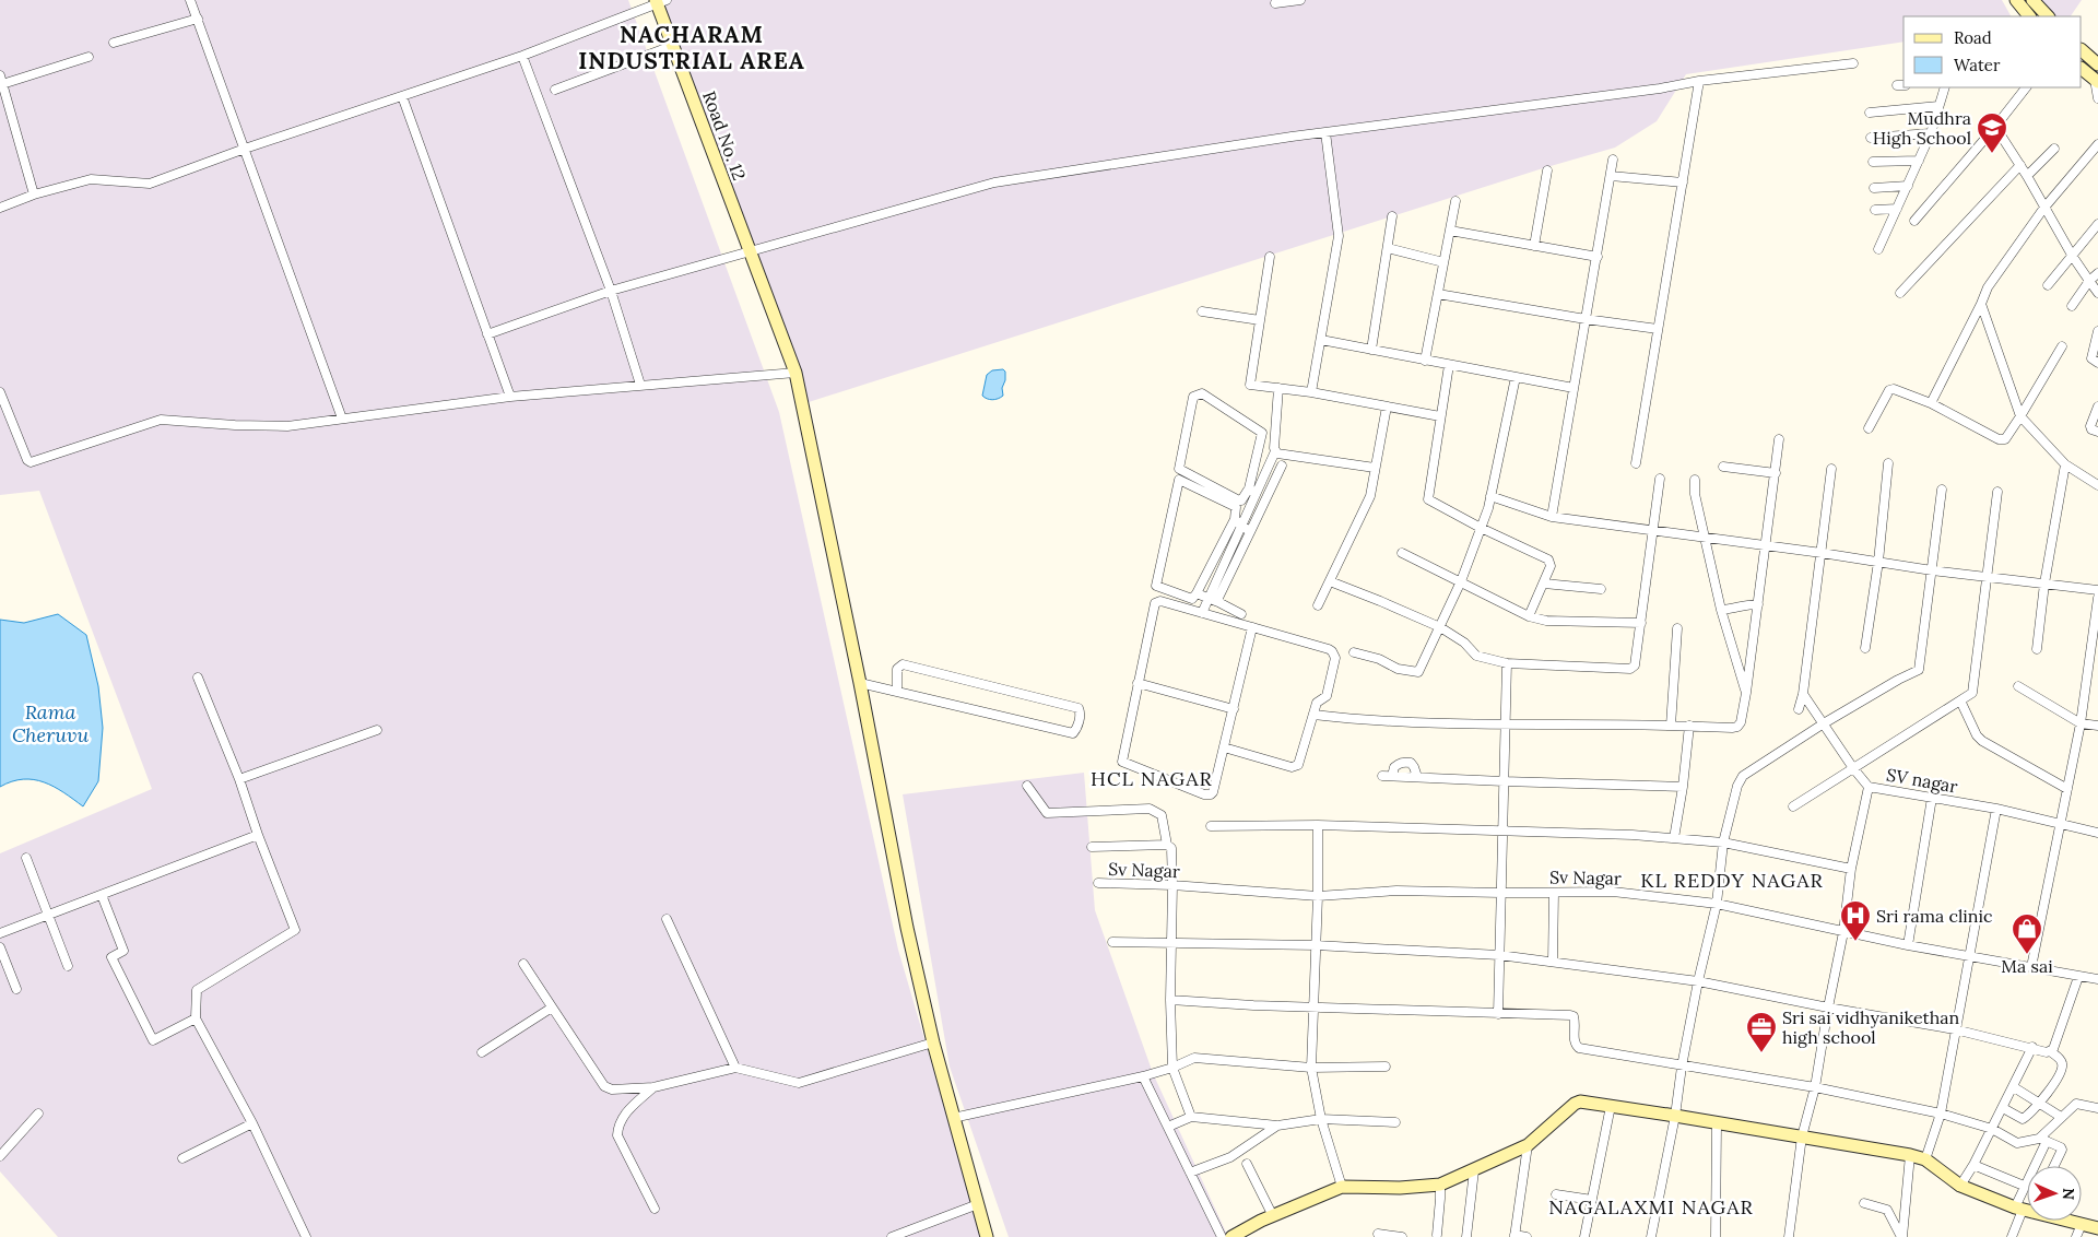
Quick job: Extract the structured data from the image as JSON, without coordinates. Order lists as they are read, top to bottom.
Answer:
{
  "streets": {
    "street": ["Road No. 12", "SV nagar", "Sv Nagar"]
  },
  "crossings": [
    ["SV nagar", "Sv Nagar"]
  ],
  "districts": [
    "NACHARAM INDUSTRIAL AREA",
    "HCL NAGAR",
    "KL REDDY NAGAR",
    "NAGALAXMI NAGAR"
  ],
  "water": ["Rama Cheruvu"],
  "places": {
    "school or university": ["Mudhra High School"],
    "hospital": ["Sri rama clinic"],
    "shop": ["Ma sai"],
    "office": ["Sri sai vidhyanikethan high school"]
  },
  "legend": ["Road", "Water"],
  "north": "right"
}
